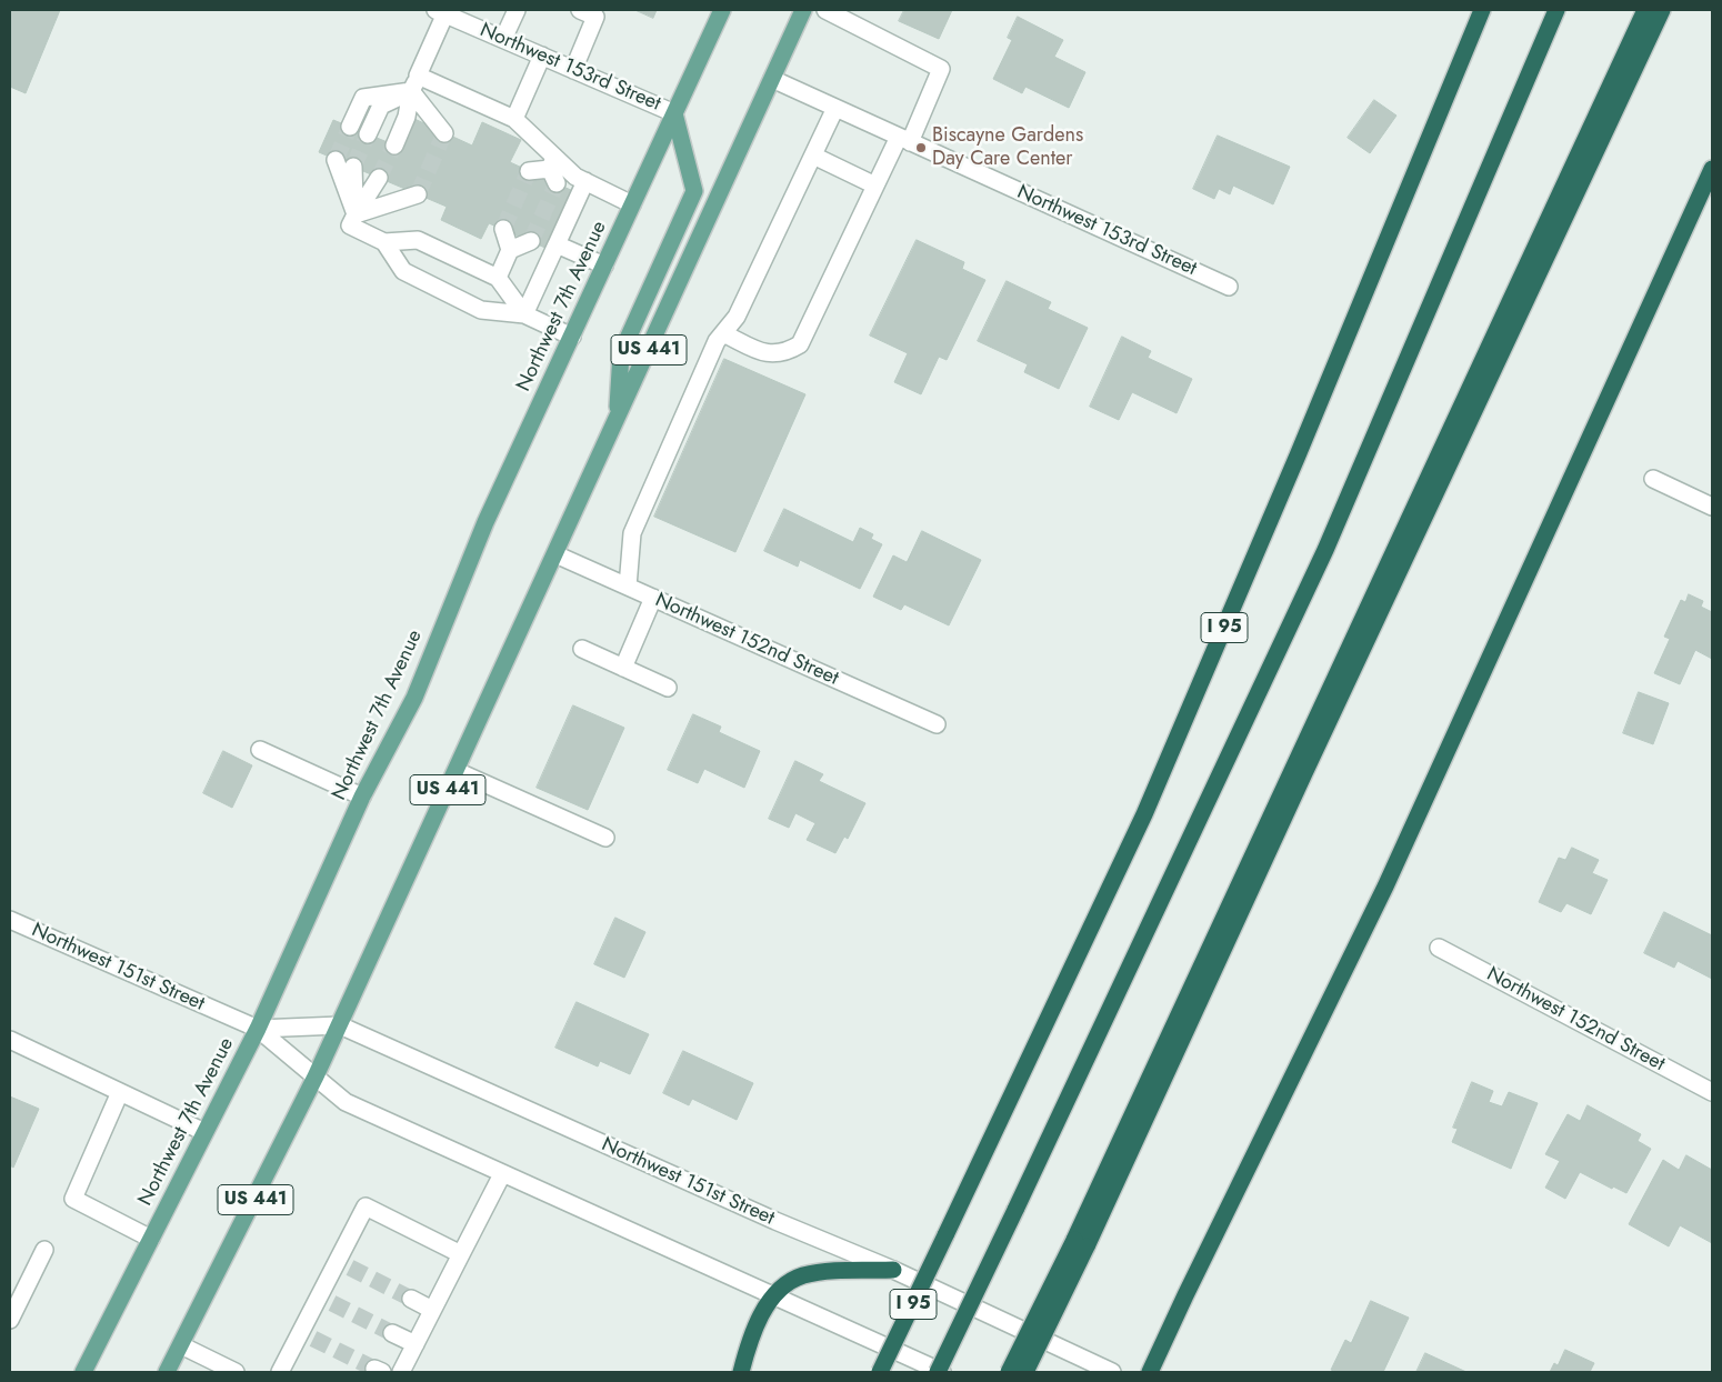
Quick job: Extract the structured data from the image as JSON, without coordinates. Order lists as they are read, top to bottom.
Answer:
{
  "streets": {
    "highway": ["I 95"],
    "main road": ["Northwest 7th Avenue", "US 441"],
    "street": ["Northwest 153rd Street", "Northwest 152nd Street", "Northwest 151st Street"]
  },
  "crossings": [
    ["Northwest 153rd Street", "Northwest 7th Avenue"],
    ["Northwest 153rd Street", "US 441"],
    ["Northwest 7th Avenue", "Northwest 151st Street"],
    ["US 441", "Northwest 152nd Street"],
    ["US 441", "Northwest 151st Street"]
  ],
  "places": ["Biscayne Gardens Day Care Center"]
}
